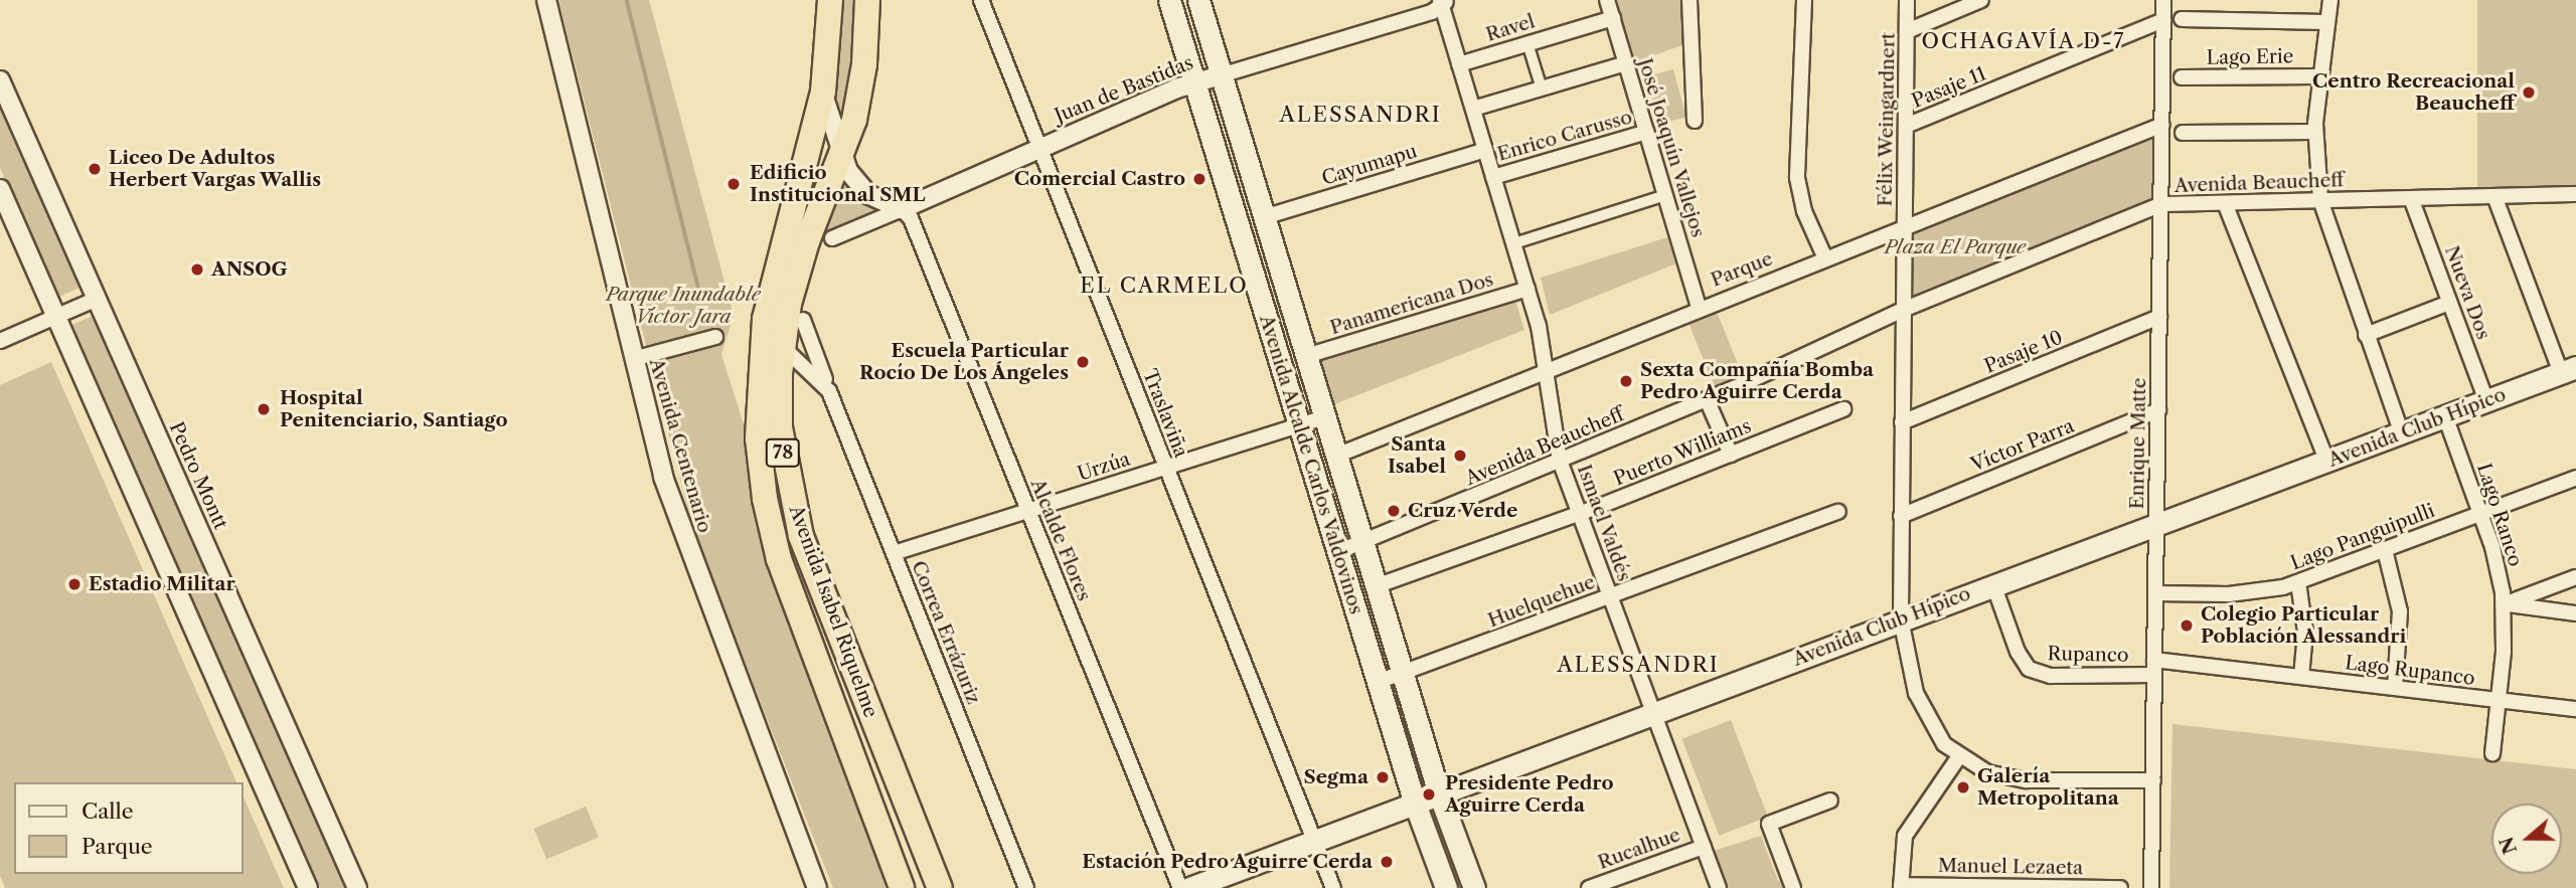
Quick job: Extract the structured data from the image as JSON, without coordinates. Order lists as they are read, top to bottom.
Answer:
{
  "streets": {
    "highway": ["78", "Avenida Isabel Riquelme"],
    "main road": ["Avenida Club Hípico", "Avenida Alcalde Carlos Valdovinos"],
    "street": [
      "Ravel",
      "Lago Erie",
      "Pasaje 11",
      "Juan de Bastidas",
      "Félix Weingardnert",
      "Enrico Carusso",
      "José Joaquín Vallejos",
      "Cayumapu",
      "Avenida Beaucheff",
      "Parque",
      "Nueva Dos",
      "Panamericana Dos",
      "Pasaje 10",
      "Traslaviña",
      "Enrique Matte",
      "Avenida Centenario",
      "Víctor Parra",
      "Puerto Williams",
      "Urzúa",
      "Pedro Montt",
      "Lago Ranco",
      "Ismael Valdés",
      "Lago Panguipulli",
      "Alcalde Flores",
      "Huelquehue",
      "Correa Errázuriz",
      "Rupanco",
      "Lago Rupanco",
      "Rucalhue",
      "Manuel Lezaeta"
    ]
  },
  "crossings": [
    ["Ravel", "José Joaquín Vallejos"],
    ["Ravel", "Ismael Valdés"],
    ["Pasaje 11", "Félix Weingardnert"],
    ["Pasaje 11", "Enrique Matte"],
    ["Juan de Bastidas", "Traslaviña"],
    ["Juan de Bastidas", "Avenida Alcalde Carlos Valdovinos"],
    ["Juan de Bastidas", "Ismael Valdés"],
    ["Juan de Bastidas", "Alcalde Flores"],
    ["Félix Weingardnert", "Avenida Beaucheff"],
    ["Félix Weingardnert", "Parque"],
    ["Félix Weingardnert", "Pasaje 10"],
    ["Félix Weingardnert", "Avenida Club Hípico"],
    ["Félix Weingardnert", "Enrique Matte"],
    ["Félix Weingardnert", "Víctor Parra"],
    ["Enrico Carusso", "José Joaquín Vallejos"],
    ["Enrico Carusso", "Ismael Valdés"],
    ["José Joaquín Vallejos", "Parque"],
    ["Cayumapu", "Avenida Alcalde Carlos Valdovinos"],
    ["Cayumapu", "Ismael Valdés"],
    ["Avenida Beaucheff", "Nueva Dos"],
    ["Avenida Beaucheff", "Enrique Matte"],
    ["Avenida Beaucheff", "Avenida Alcalde Carlos Valdovinos"],
    ["Avenida Beaucheff", "Ismael Valdés"],
    ["Parque", "Enrique Matte"],
    ["Parque", "Avenida Alcalde Carlos Valdovinos"],
    ["Parque", "Ismael Valdés"],
    ["Nueva Dos", "Avenida Club Hípico"],
    ["Panamericana Dos", "Avenida Alcalde Carlos Valdovinos"],
    ["Panamericana Dos", "Ismael Valdés"],
    ["Pasaje 10", "Enrique Matte"],
    ["Traslaviña", "Avenida Club Hípico"],
    ["Traslaviña", "Urzúa"],
    ["Avenida Club Hípico", "Enrique Matte"],
    ["Avenida Club Hípico", "Avenida Alcalde Carlos Valdovinos"],
    ["Avenida Club Hípico", "Lago Ranco"],
    ["Avenida Club Hípico", "Ismael Valdés"],
    ["Avenida Club Hípico", "Rupanco"],
    ["Enrique Matte", "Víctor Parra"],
    ["Enrique Matte", "Lago Panguipulli"],
    ["Enrique Matte", "Rupanco"],
    ["Enrique Matte", "Lago Rupanco"],
    ["Puerto Williams", "Avenida Alcalde Carlos Valdovinos"],
    ["Puerto Williams", "Ismael Valdés"],
    ["Avenida Alcalde Carlos Valdovinos", "Urzúa"],
    ["Avenida Alcalde Carlos Valdovinos", "Huelquehue"],
    ["Urzúa", "Alcalde Flores"],
    ["Urzúa", "Correa Errázuriz"],
    ["Lago Ranco", "Lago Panguipulli"],
    ["Lago Ranco", "Lago Rupanco"],
    ["Ismael Valdés", "Huelquehue"],
    ["Ismael Valdés", "Rucalhue"],
    ["Avenida Isabel Riquelme", "Correa Errázuriz"]
  ],
  "districts": [
    "OCHAGAVÍA D-7",
    "ALESSANDRI",
    "EL CARMELO",
    "ALESSANDRI"
  ],
  "parks": ["Plaza El Parque", "Parque Inundable Víctor Jara"],
  "places": [
    "Centro Recreacional Beaucheff",
    "Liceo De Adultos Herbert Vargas Wallis",
    "Comercial Castro",
    "Edificio Institucional SML",
    "ANSOG",
    "Escuela Particular Rocío De Los Ángeles",
    "Sexta Compañía Bomba Pedro Aguirre Cerda",
    "Hospital Penitenciario, Santiago",
    "Santa Isabel",
    "Cruz Verde",
    "Estadio Militar",
    "Colegio Particular Población Alessandri",
    "Segma",
    "Galería Metropolitana",
    "Presidente Pedro Aguirre Cerda",
    "Estación Pedro Aguirre Cerda"
  ],
  "legend": ["Calle", "Parque"],
  "north": "left"
}
